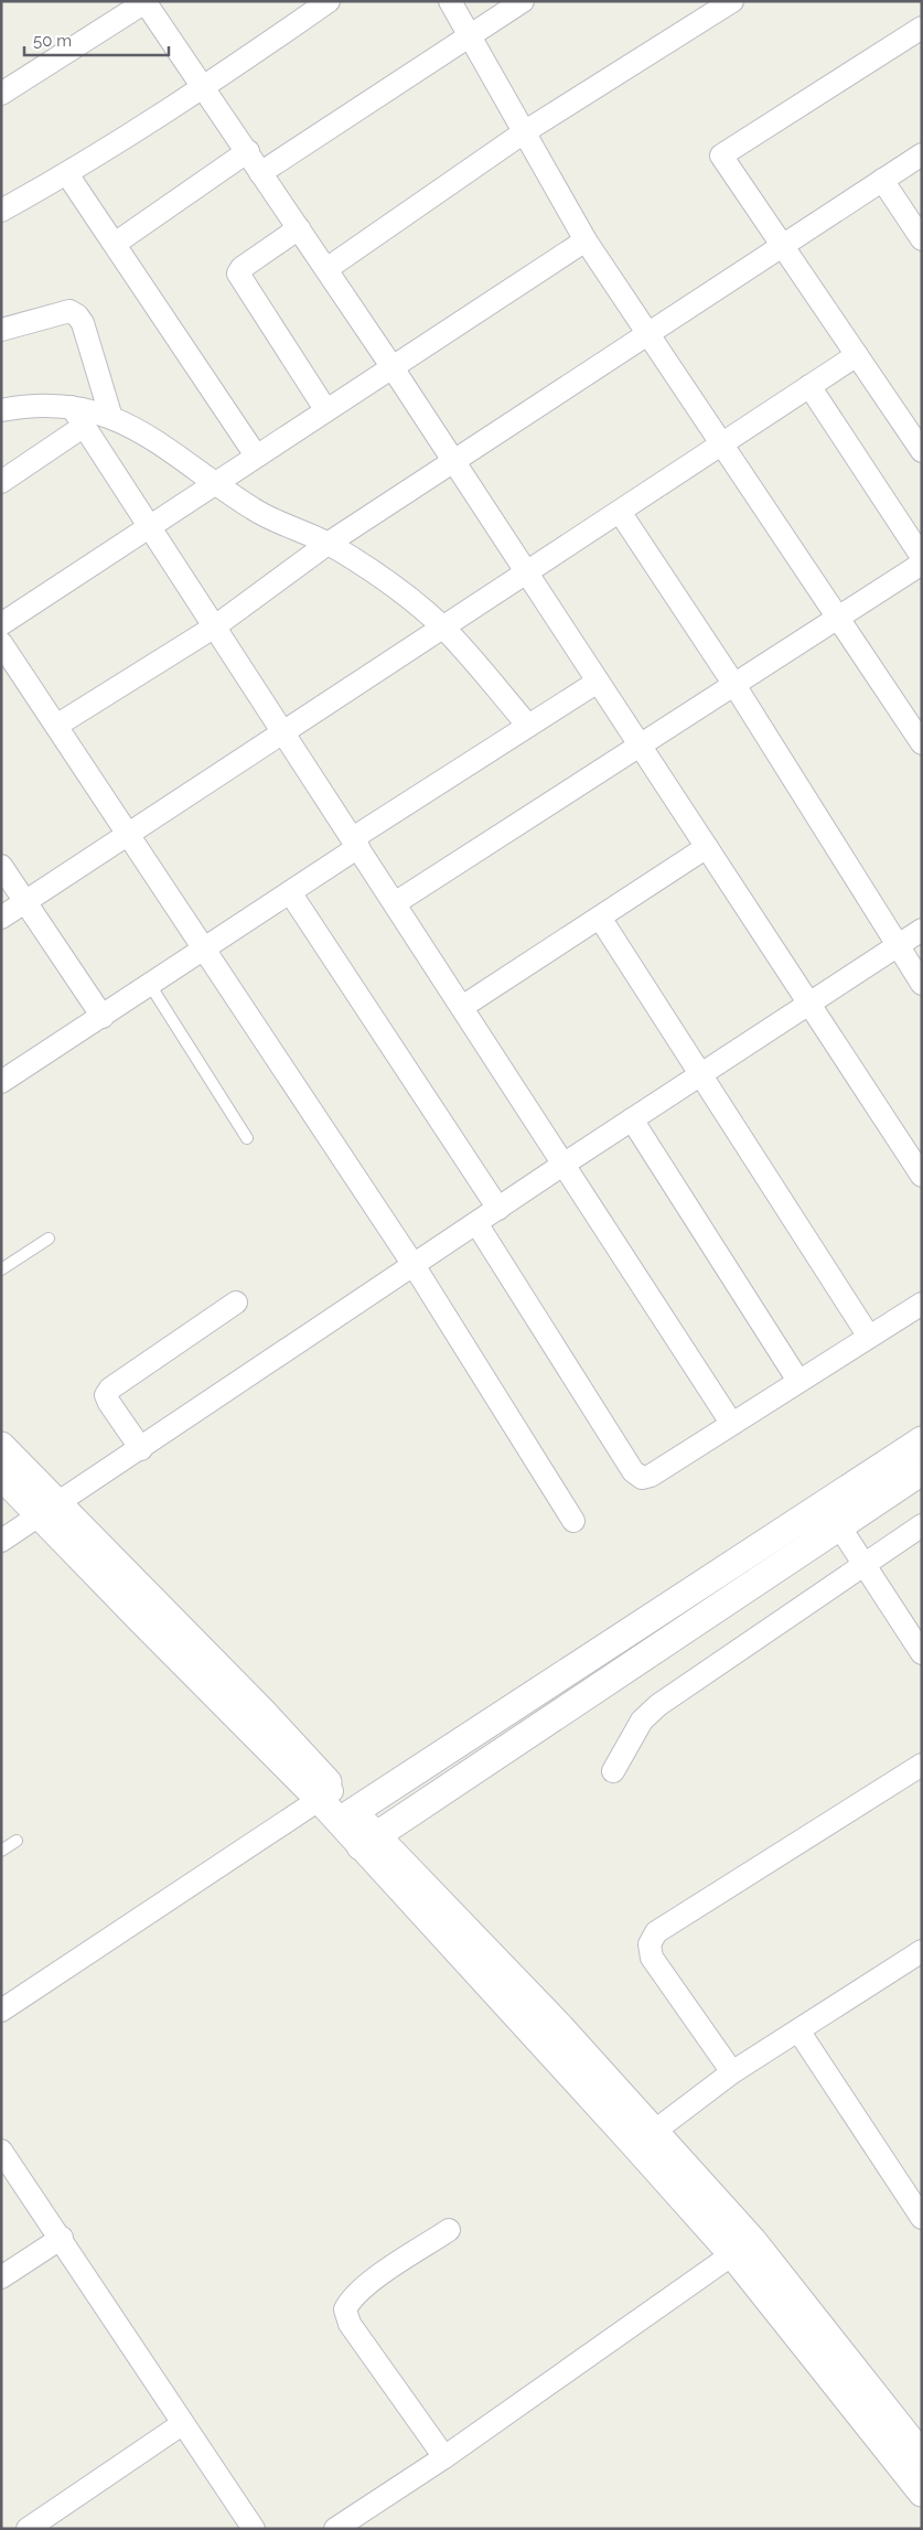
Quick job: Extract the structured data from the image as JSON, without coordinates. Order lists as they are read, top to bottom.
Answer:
{
  "scale_bar": "50 m"
}
